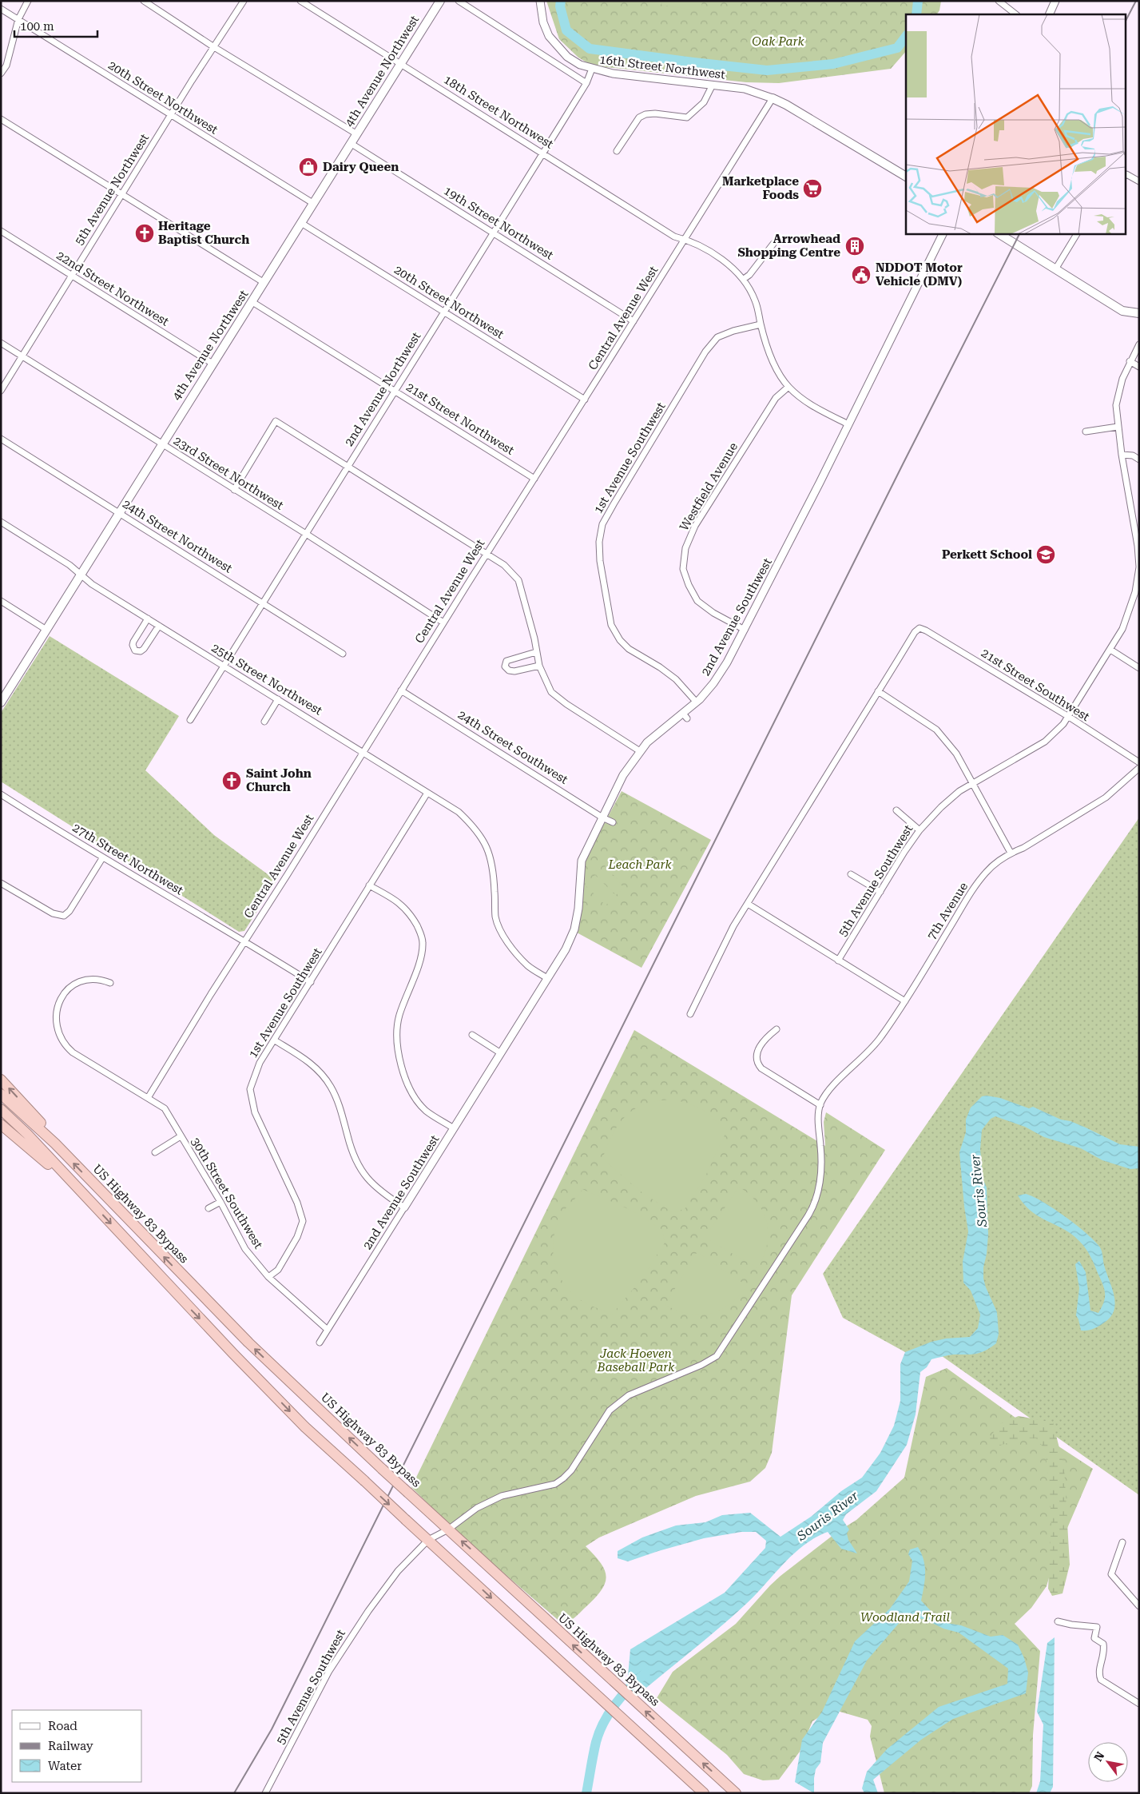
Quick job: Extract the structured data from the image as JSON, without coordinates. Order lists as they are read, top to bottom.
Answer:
{
  "streets": {
    "highway": ["US Highway 83 Bypass"],
    "main road": ["4th Avenue Northwest"],
    "street": [
      "16th Street Northwest",
      "20th Street Northwest",
      "18th Street Northwest",
      "5th Avenue Northwest",
      "19th Street Northwest",
      "22nd Street Northwest",
      "Central Avenue West",
      "2nd Avenue Northwest",
      "21st Street Northwest",
      "1st Avenue Southwest",
      "23rd Street Northwest",
      "Westfield Avenue",
      "24th Street Northwest",
      "2nd Avenue Southwest",
      "25th Street Northwest",
      "21st Street Southwest",
      "24th Street Southwest",
      "27th Street Northwest",
      "5th Avenue Southwest",
      "7th Avenue",
      "30th Street Southwest"
    ]
  },
  "crossings": [
    ["16th Street Northwest", "Central Avenue West"],
    ["16th Street Northwest", "2nd Avenue Northwest"],
    ["4th Avenue Northwest", "20th Street Northwest"],
    ["4th Avenue Northwest", "18th Street Northwest"],
    ["4th Avenue Northwest", "19th Street Northwest"],
    ["4th Avenue Northwest", "22nd Street Northwest"],
    ["4th Avenue Northwest", "21st Street Northwest"],
    ["4th Avenue Northwest", "23rd Street Northwest"],
    ["4th Avenue Northwest", "24th Street Northwest"],
    ["4th Avenue Northwest", "25th Street Northwest"],
    ["20th Street Northwest", "5th Avenue Northwest"],
    ["20th Street Northwest", "Central Avenue West"],
    ["20th Street Northwest", "2nd Avenue Northwest"],
    ["18th Street Northwest", "Central Avenue West"],
    ["18th Street Northwest", "2nd Avenue Northwest"],
    ["5th Avenue Northwest", "22nd Street Northwest"],
    ["5th Avenue Northwest", "23rd Street Northwest"],
    ["19th Street Northwest", "Central Avenue West"],
    ["19th Street Northwest", "2nd Avenue Northwest"],
    ["Central Avenue West", "21st Street Northwest"],
    ["Central Avenue West", "23rd Street Northwest"],
    ["Central Avenue West", "25th Street Northwest"],
    ["Central Avenue West", "24th Street Southwest"],
    ["Central Avenue West", "27th Street Northwest"],
    ["Central Avenue West", "30th Street Southwest"],
    ["2nd Avenue Northwest", "21st Street Northwest"],
    ["2nd Avenue Northwest", "23rd Street Northwest"],
    ["2nd Avenue Northwest", "24th Street Northwest"],
    ["2nd Avenue Northwest", "25th Street Northwest"],
    ["1st Avenue Southwest", "2nd Avenue Southwest"],
    ["1st Avenue Southwest", "25th Street Northwest"],
    ["1st Avenue Southwest", "27th Street Northwest"],
    ["1st Avenue Southwest", "30th Street Southwest"],
    ["Westfield Avenue", "2nd Avenue Southwest"],
    ["2nd Avenue Southwest", "25th Street Northwest"],
    ["2nd Avenue Southwest", "24th Street Southwest"],
    ["2nd Avenue Southwest", "30th Street Southwest"],
    ["21st Street Southwest", "5th Avenue Southwest"],
    ["5th Avenue Southwest", "7th Avenue"],
    ["5th Avenue Southwest", "US Highway 83 Bypass"]
  ],
  "water": ["Souris River"],
  "parks": [
    "Oak Park",
    "Leach Park",
    "Jack Hoeven Baseball Park",
    "Woodland Trail"
  ],
  "places": {
    "shop": ["Dairy Queen"],
    "supermarket": ["Marketplace Foods"],
    "church": ["Heritage Baptist Church", "Saint John Church"],
    "building": ["Arrowhead Shopping Centre"],
    "public building": ["NDDOT Motor Vehicle (DMV)"],
    "school or university": ["Perkett School"]
  },
  "legend": ["Road", "Railway", "Water"],
  "scale_bar": "100 m",
  "north": "top left"
}
